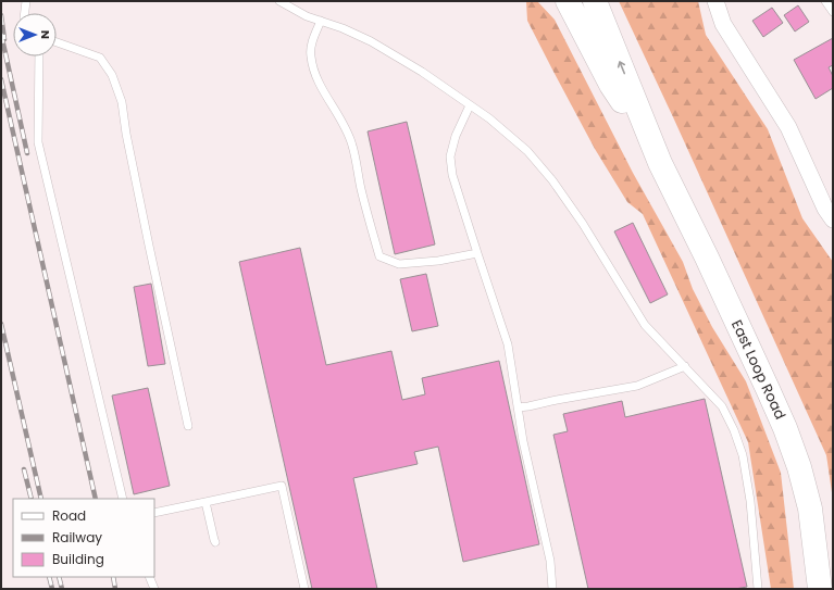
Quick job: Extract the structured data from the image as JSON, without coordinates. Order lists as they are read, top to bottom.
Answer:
{
  "streets": {
    "main road": ["East Loop Road"]
  },
  "legend": ["Road", "Railway", "Building"],
  "north": "right"
}
